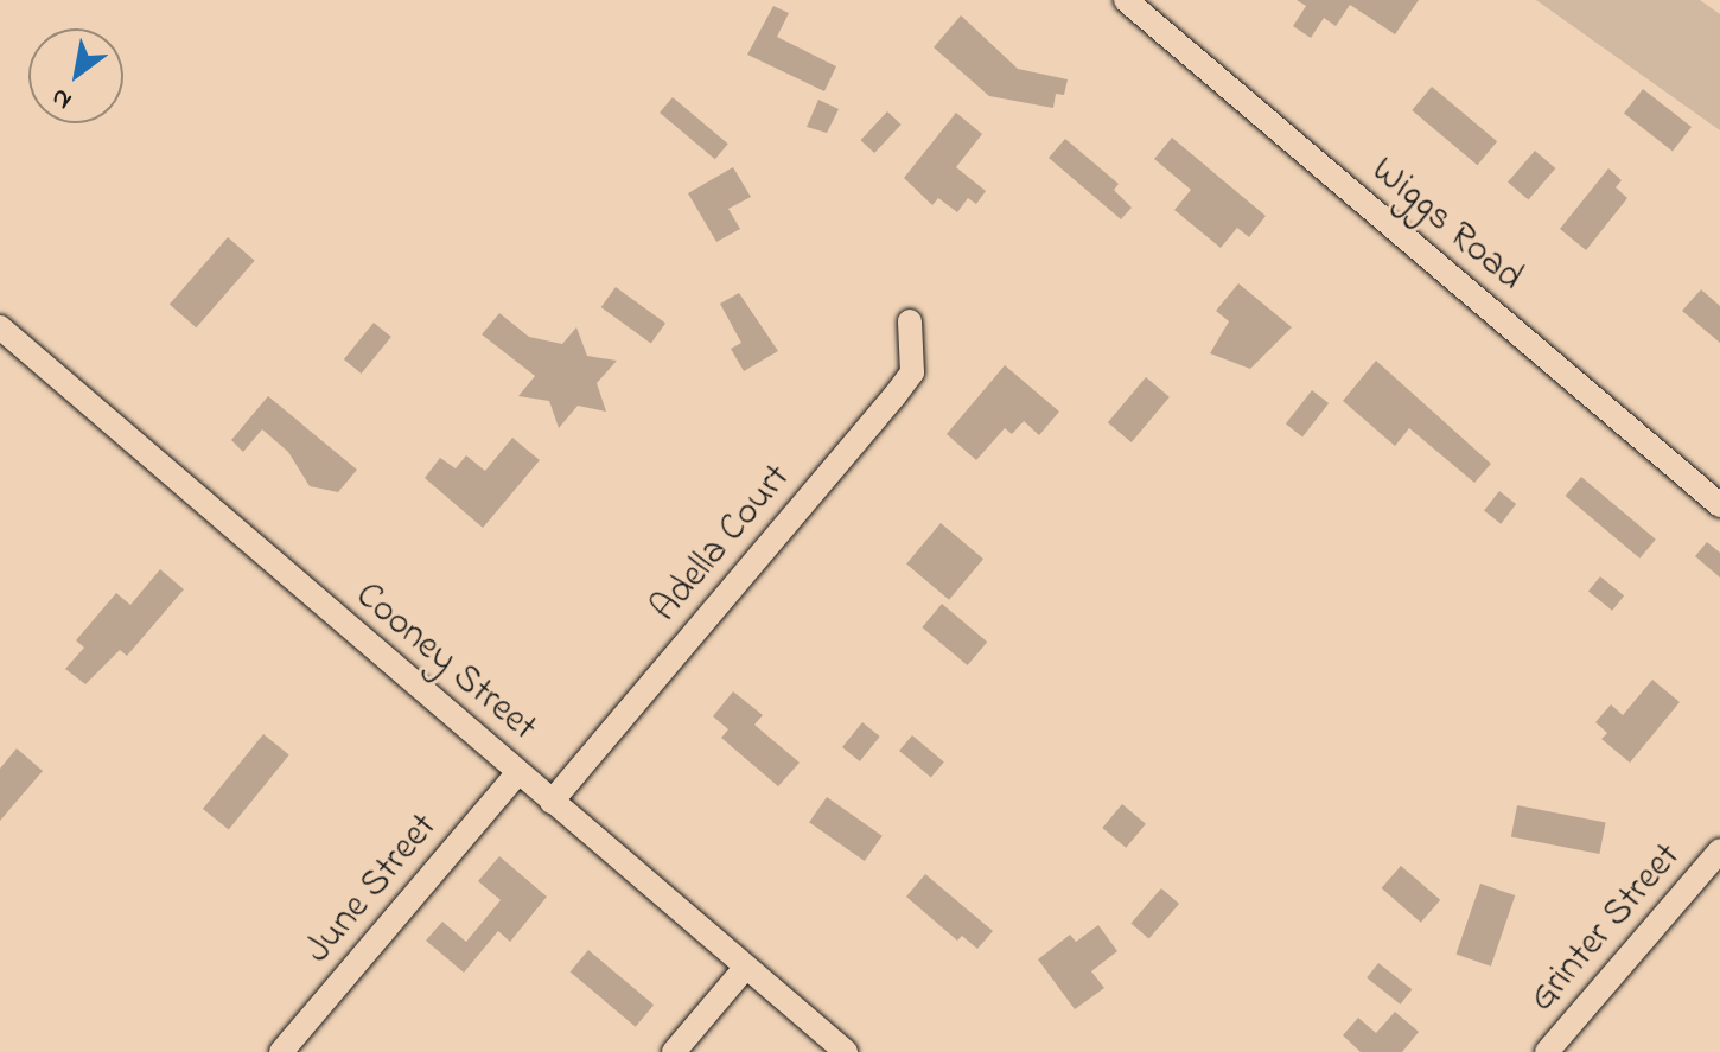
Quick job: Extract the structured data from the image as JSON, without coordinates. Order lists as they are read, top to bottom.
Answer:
{
  "streets": {
    "street": [
      "Wiggs Road",
      "Adella Court",
      "Cooney Street",
      "June Street",
      "Grinter Street"
    ]
  },
  "crossings": [
    ["Adella Court", "Cooney Street"],
    ["Cooney Street", "June Street"]
  ],
  "north": "bottom left"
}
